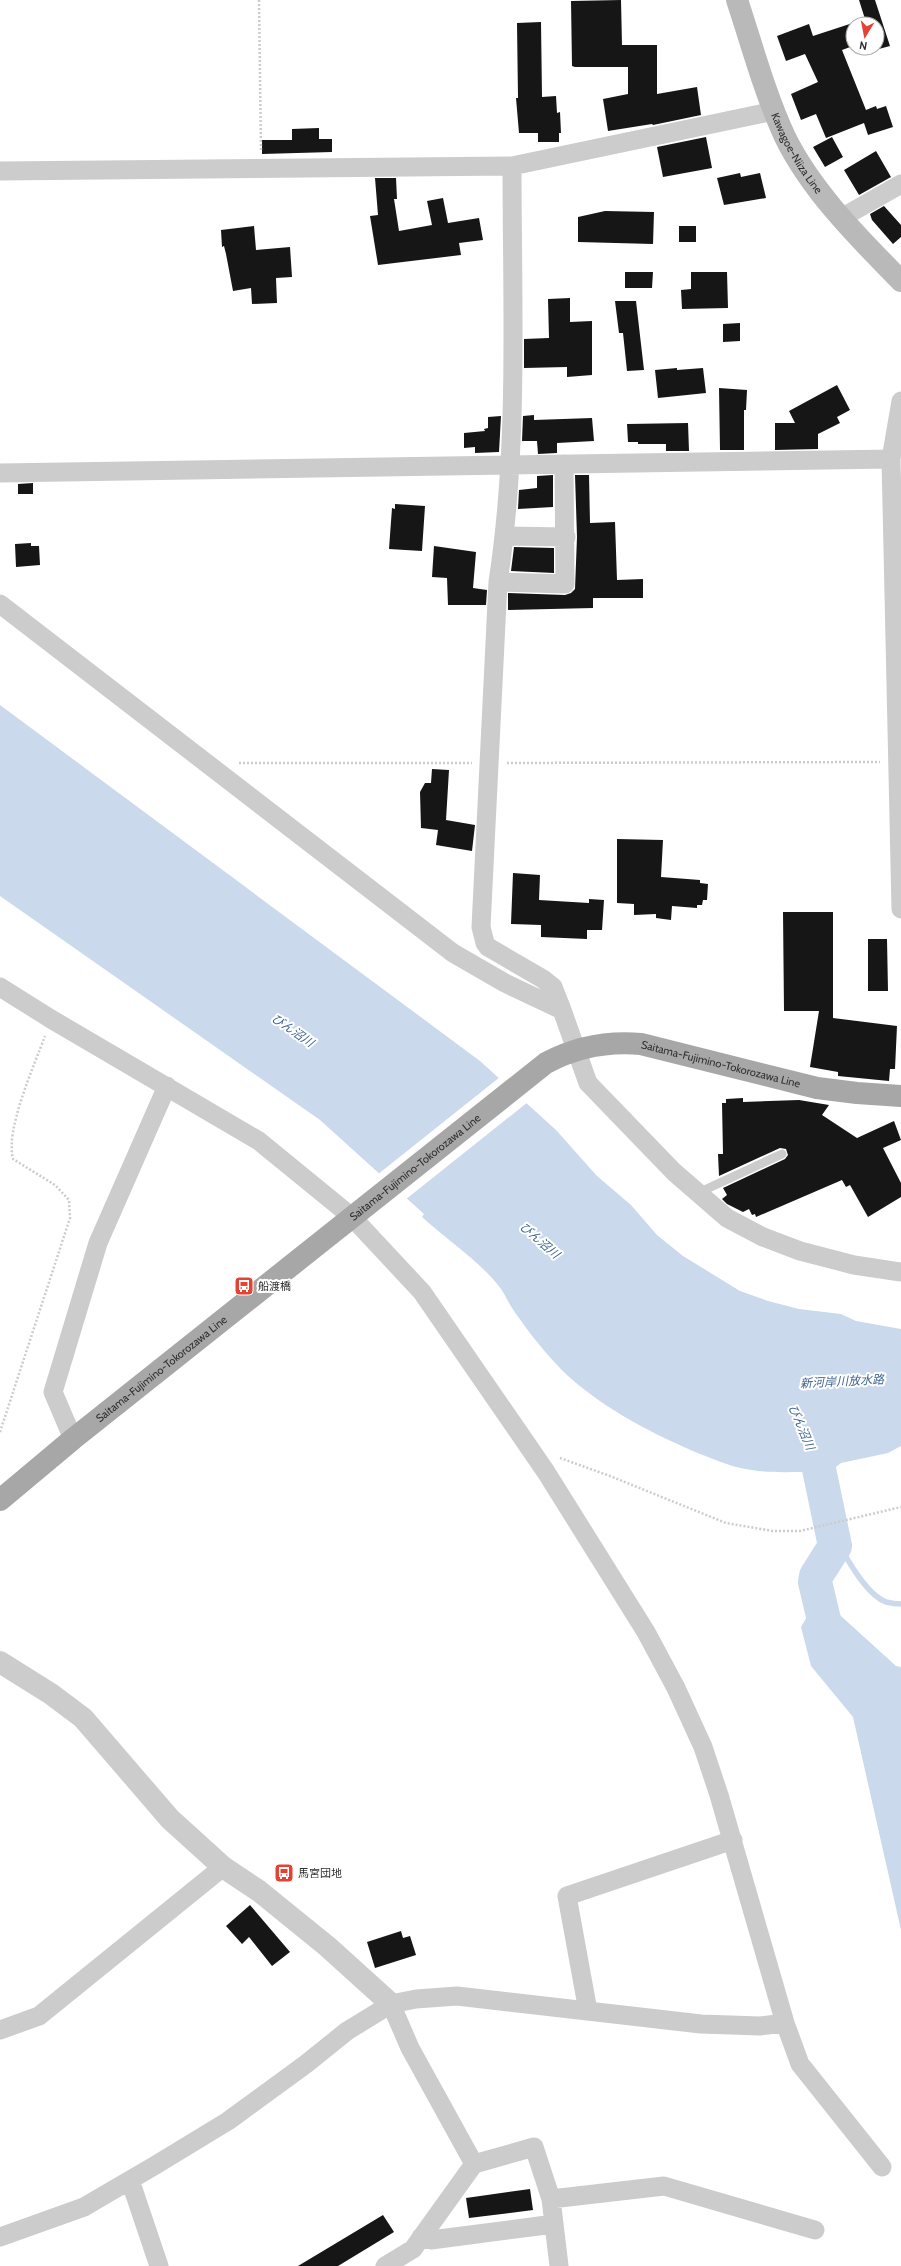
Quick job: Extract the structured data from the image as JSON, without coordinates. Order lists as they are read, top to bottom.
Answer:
{
  "streets": {
    "main road": ["Kawagoe-Niiza Line", "Saitama-Fujimino-Tokorozawa Line"]
  },
  "water": ["びん沼川", "新河岸川放水路"],
  "places": {
    "bus stop": ["船渡橋", "馬宮団地"]
  },
  "north": "bottom"
}
